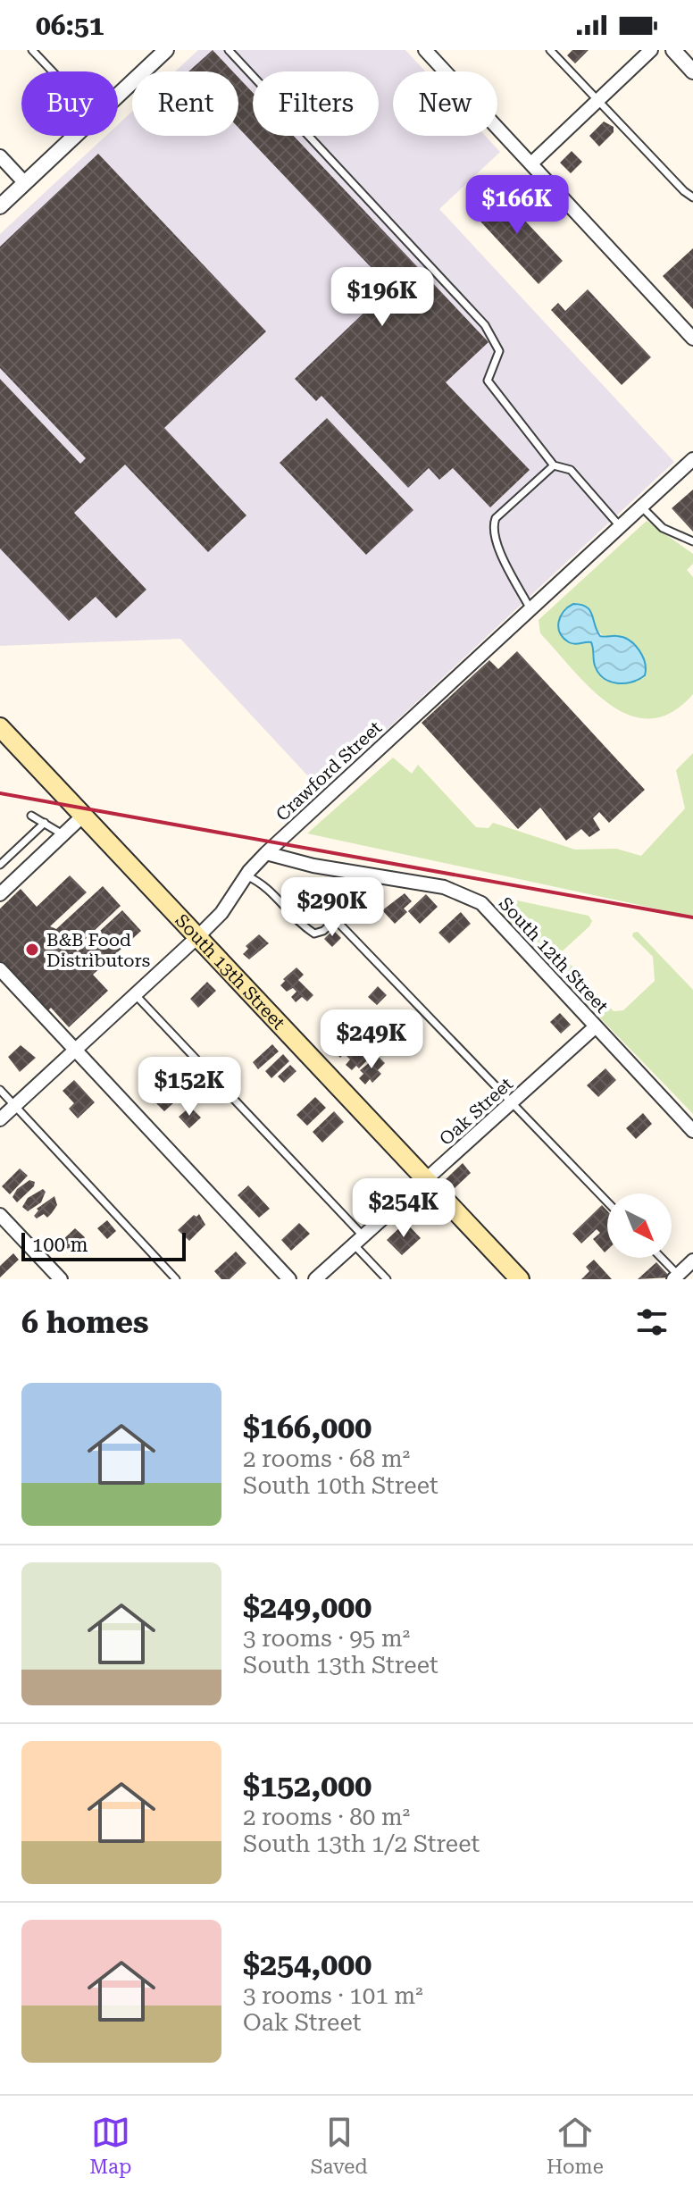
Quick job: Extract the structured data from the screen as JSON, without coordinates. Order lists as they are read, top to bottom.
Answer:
{
  "streets": {
    "main road": ["South 13th Street"],
    "street": ["Crawford Street", "South 12th Street", "Oak Street"]
  },
  "crossings": [
    ["Crawford Street", "South 12th Street"],
    ["Crawford Street", "South 13th Street"],
    ["South 12th Street", "Oak Street"],
    ["South 13th Street", "Oak Street"]
  ],
  "places": ["B&B Food Distributors"],
  "scale_bar": "100 m",
  "north": "bottom right",
  "page": {
    "status": "06:51",
    "chip": [
      "Buy",
      "Rent",
      "Filters",
      "New"
    ],
    "price": [
      "$166K",
      "$196K",
      "$290K",
      "$249K",
      "$152K",
      "$254K"
    ],
    "scale": "100 m",
    "heading": "6 homes",
    "list": [
      {
        "name": "$166,000",
        "note": "2 rooms · 68 m² · South 10th Street"
      },
      {
        "name": "$249,000",
        "note": "3 rooms · 95 m² · South 13th Street"
      },
      {
        "name": "$152,000",
        "note": "2 rooms · 80 m² · South 13th 1/2 Street"
      },
      {
        "name": "$254,000",
        "note": "3 rooms · 101 m² · Oak Street"
      }
    ],
    "tabs": ["Map", "Saved", "Home"]
  }
}
